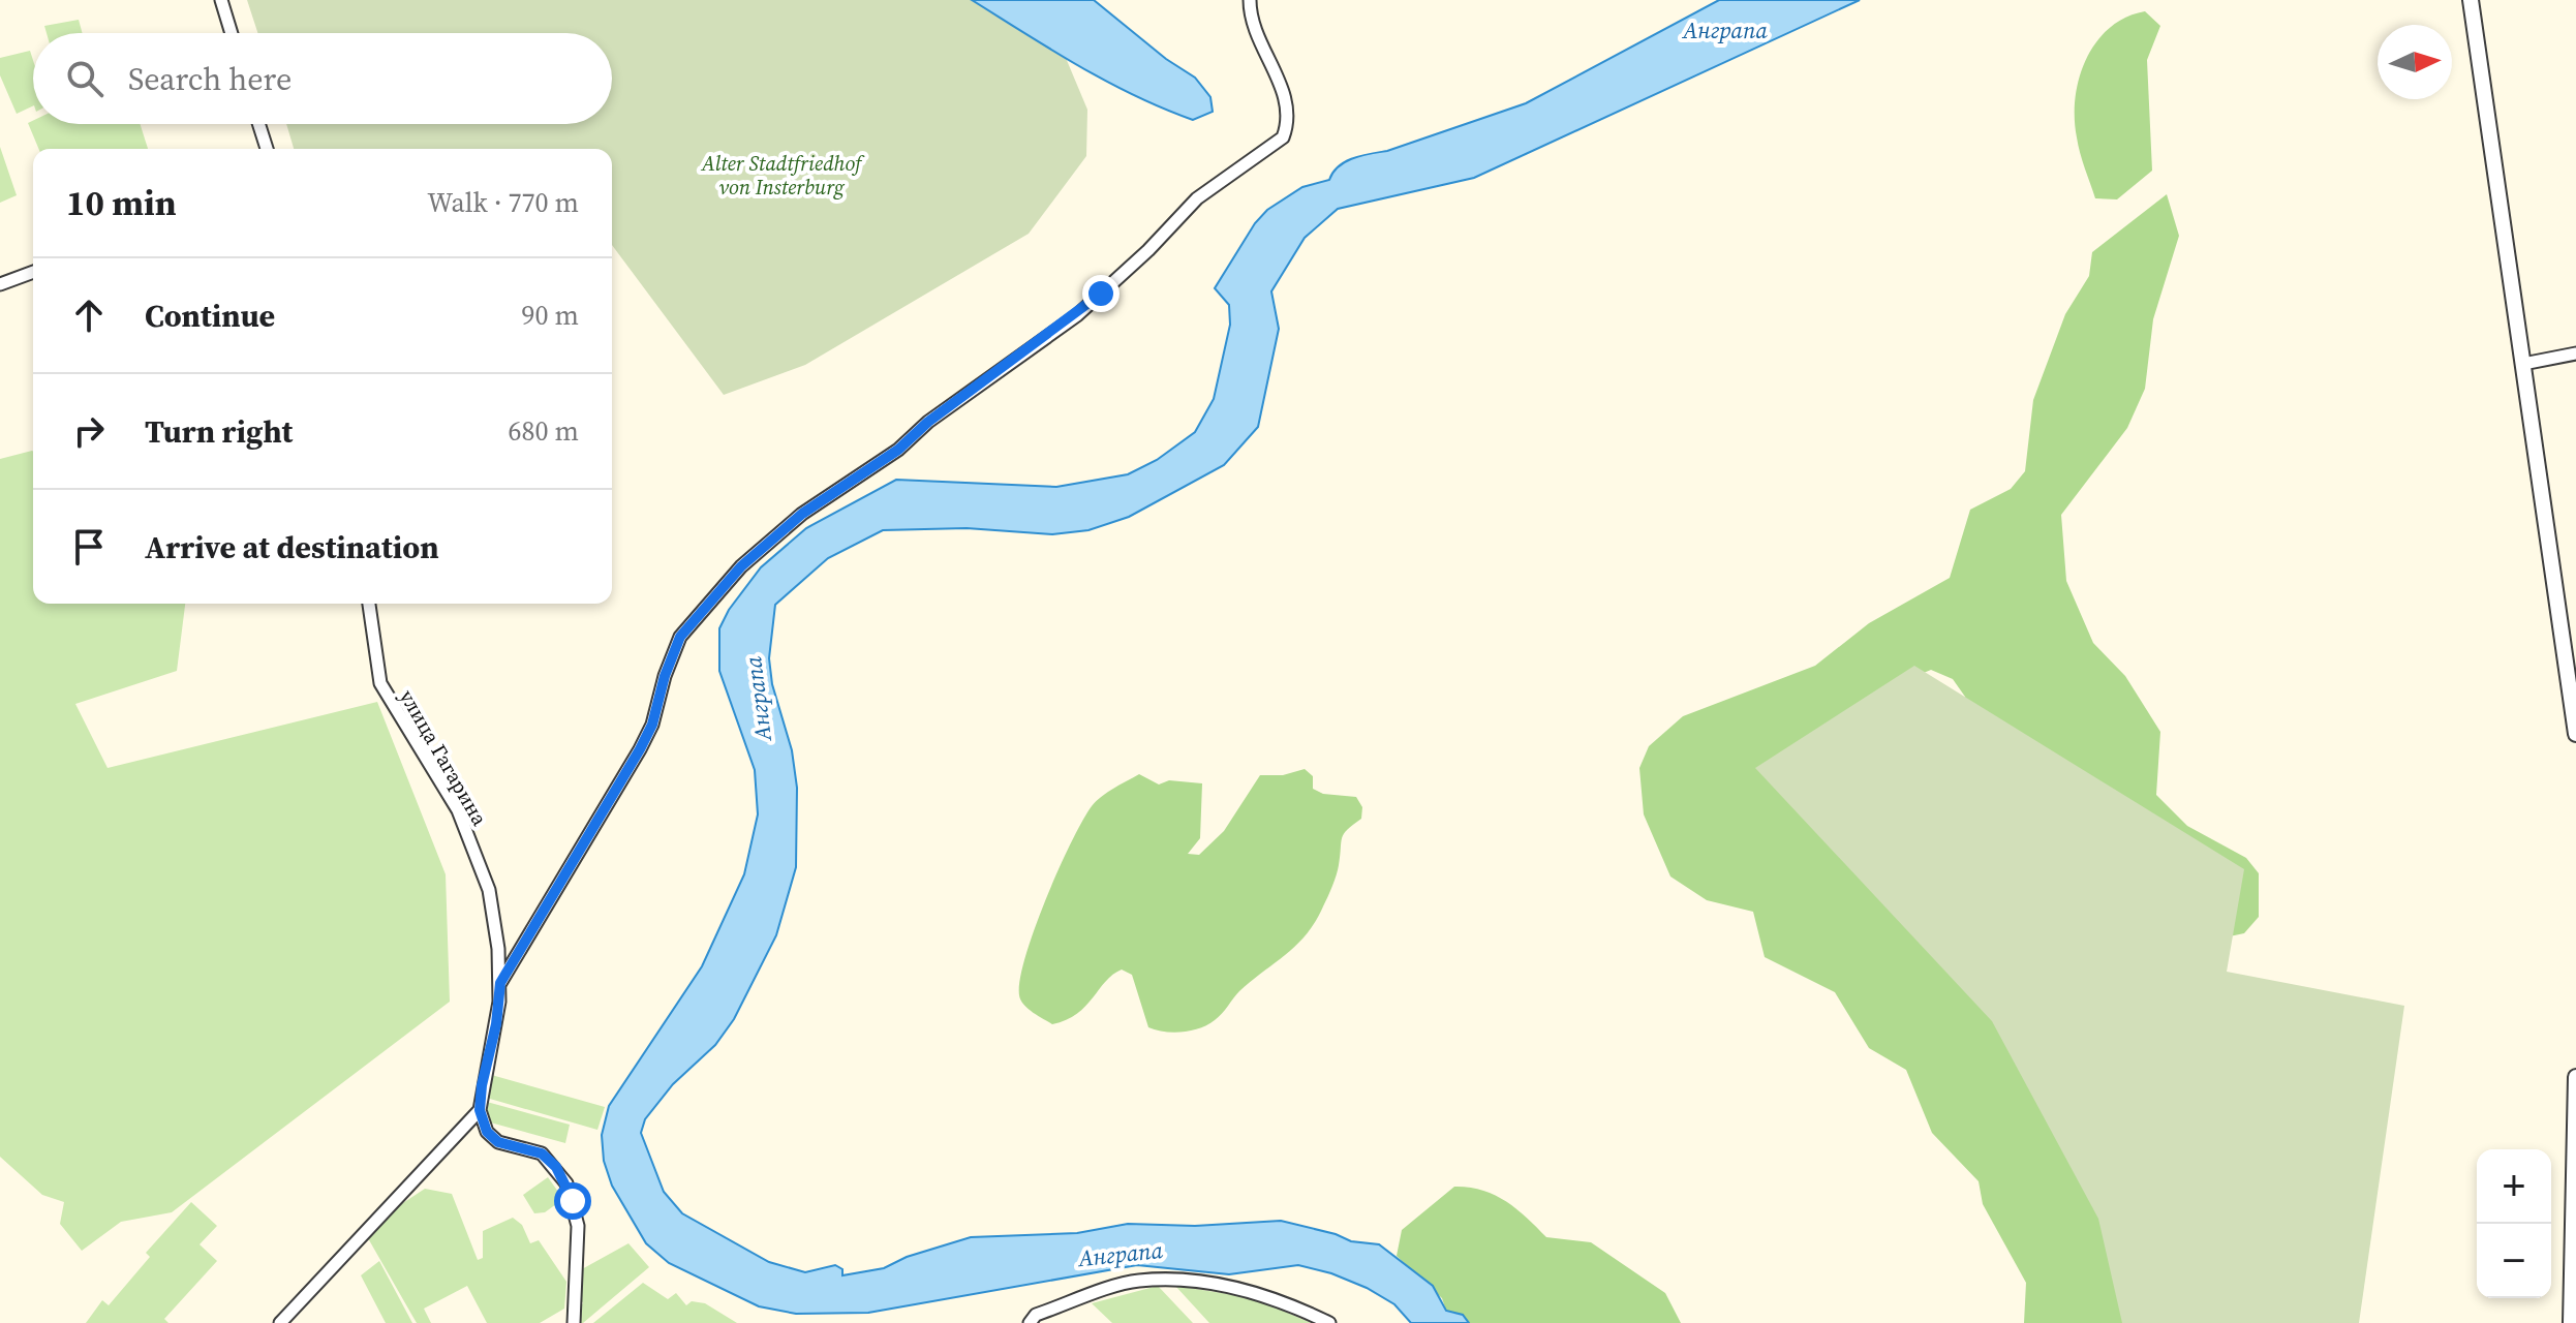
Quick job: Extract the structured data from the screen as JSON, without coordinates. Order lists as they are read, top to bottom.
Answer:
{
  "streets": {
    "street": ["улица Гагарина"]
  },
  "water": ["Анграпа"],
  "parks": ["Alter Stadtfriedhof von Insterburg"],
  "north": "right",
  "page": {
    "search": "Search here",
    "heading": ["10 min", "Walk · 770 m"],
    "list": [
      ["Continue", "90 m"],
      ["Turn right", "680 m"],
      "Arrive at destination"
    ],
    "map_buttons": ["+", "−"]
  }
}
